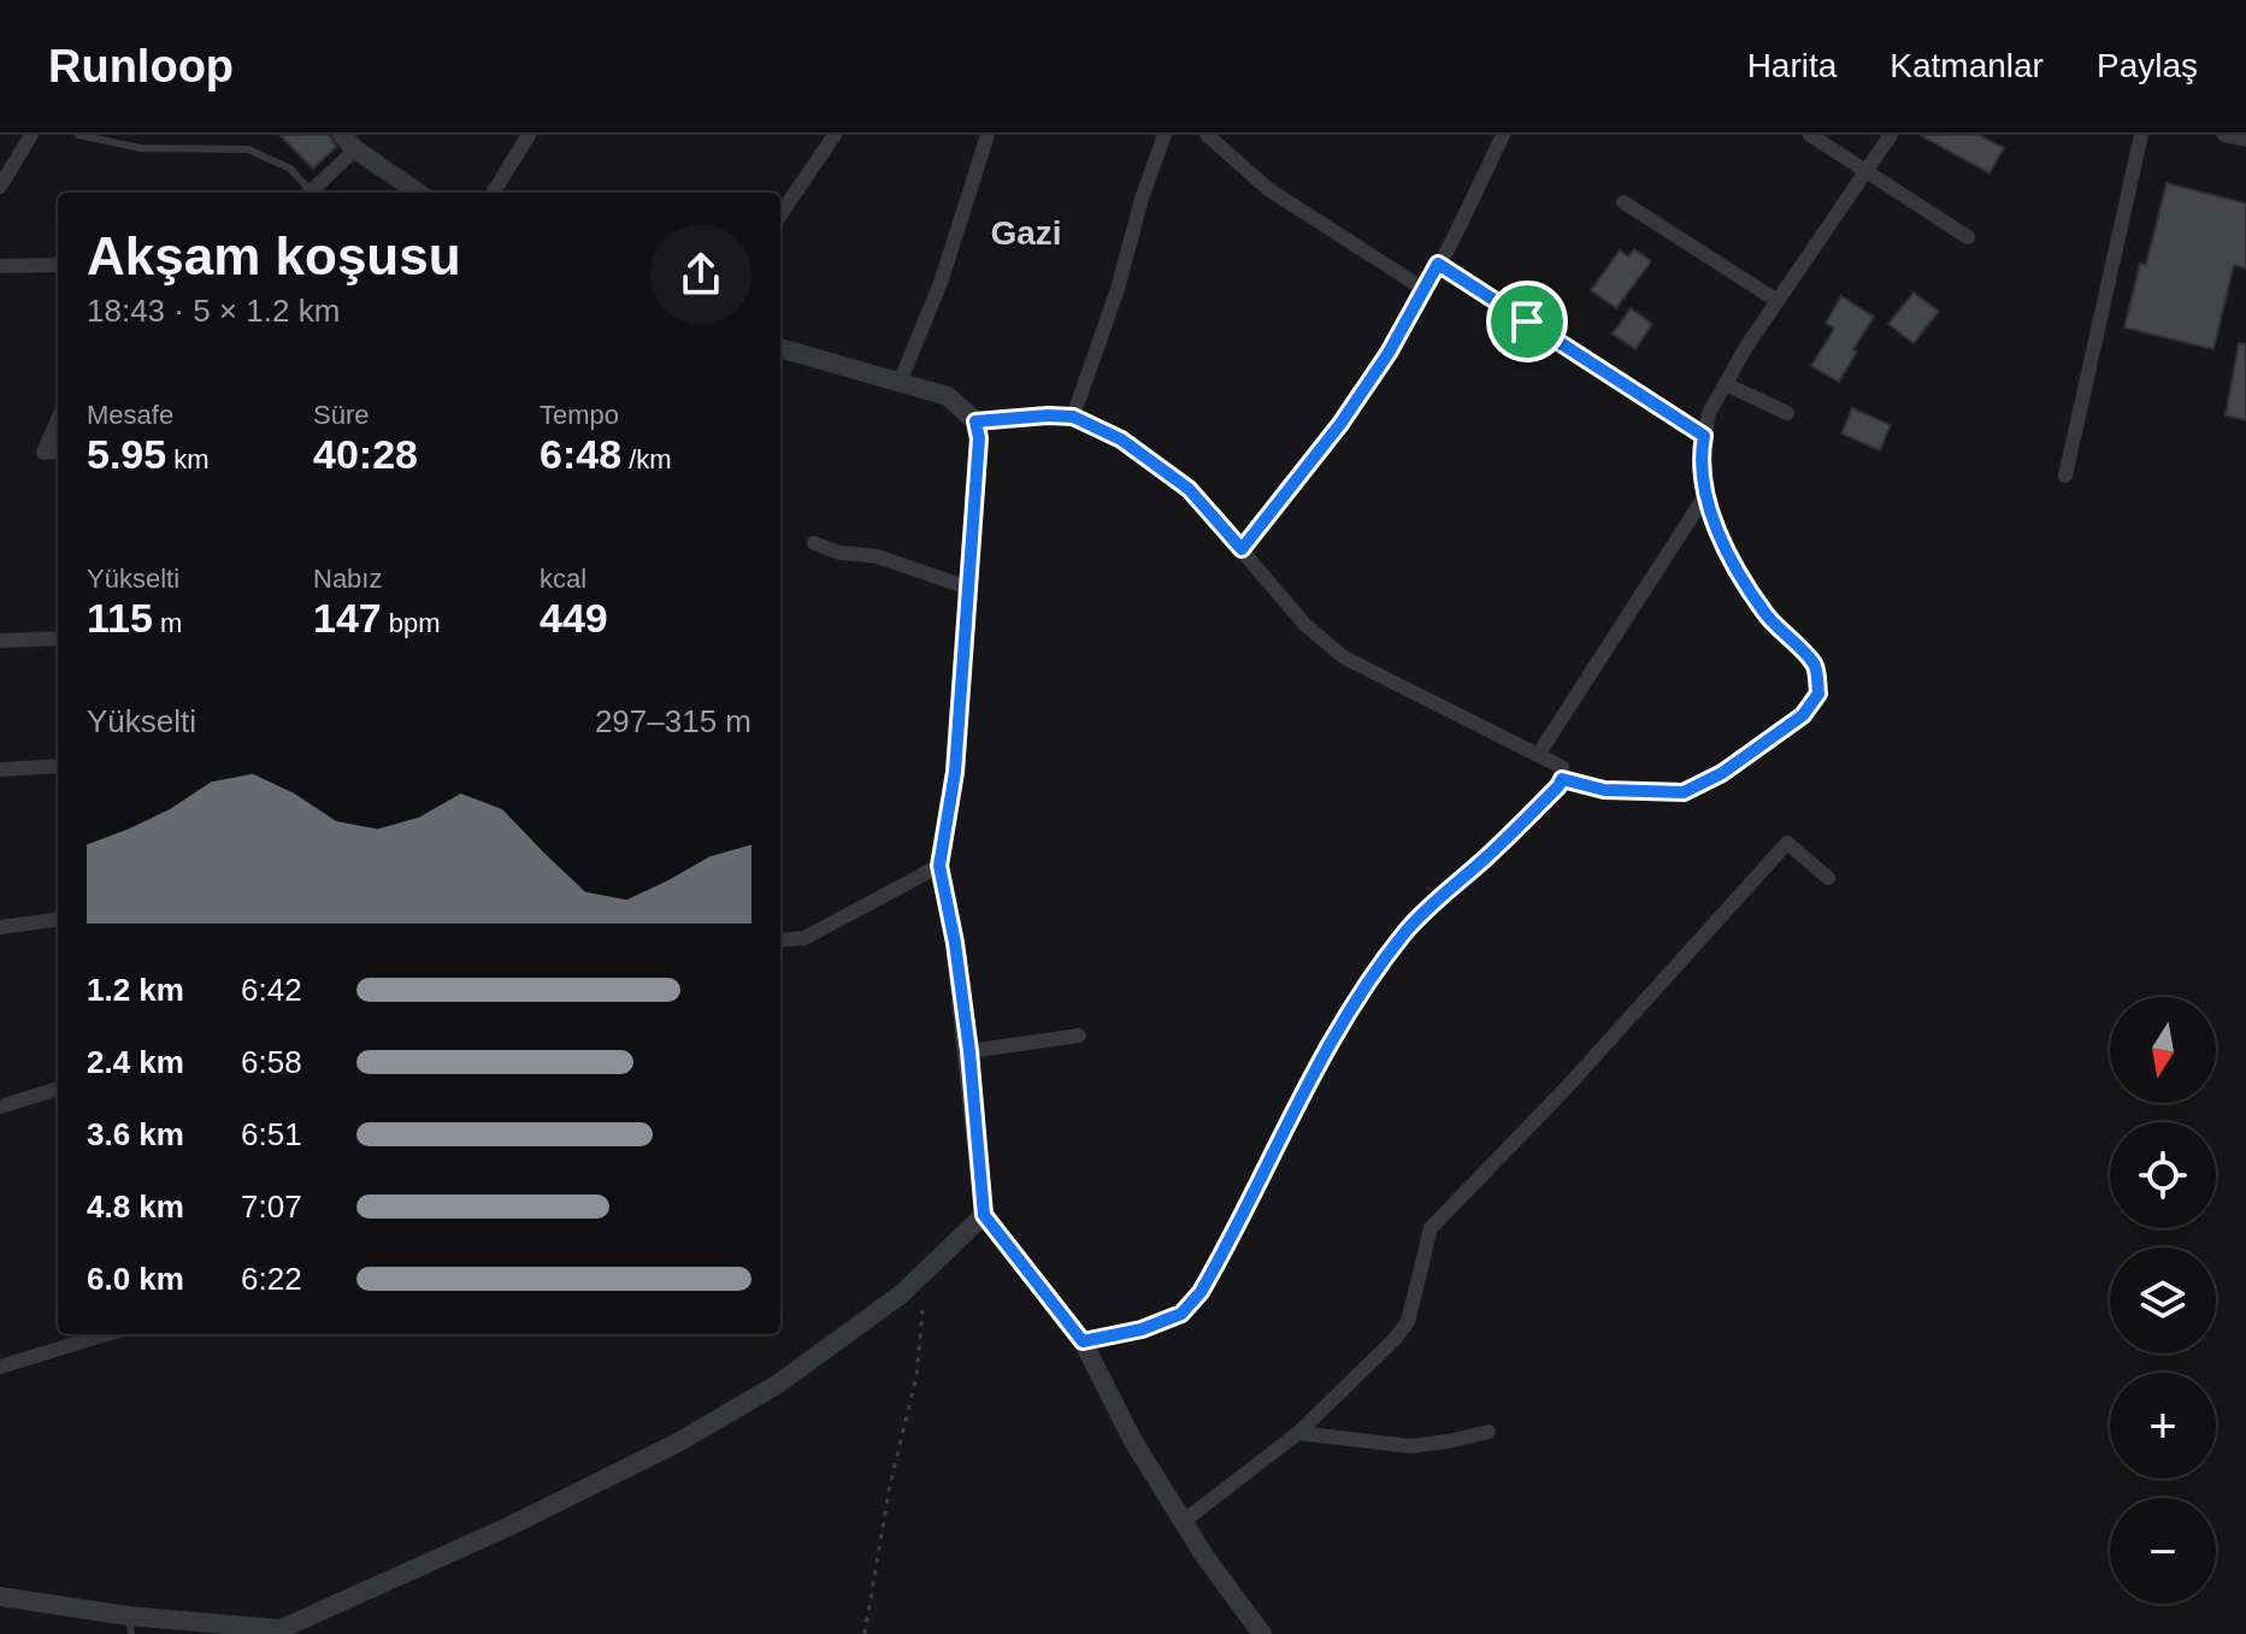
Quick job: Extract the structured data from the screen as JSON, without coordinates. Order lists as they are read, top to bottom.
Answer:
{
  "districts": ["Gazi"],
  "north": "bottom",
  "page": {
    "header": "Runloop",
    "nav": ["Harita", "Katmanlar", "Paylaş"],
    "heading": ["Akşam koşusu", "18:43 · 5 × 1.2 km"],
    "stats": [
      ["Mesafe", "5.95 km"],
      ["Süre", "40:28"],
      ["Tempo", "6:48 /km"],
      ["Yükselti", "115 m"],
      ["Nabız", "147 bpm"],
      ["kcal", "449"]
    ],
    "chart": ["Yükselti", "297–315 m"],
    "list": [
      {
        "name": "1.2 km",
        "note": "6:42"
      },
      {
        "name": "2.4 km",
        "note": "6:58"
      },
      {
        "name": "3.6 km",
        "note": "6:51"
      },
      {
        "name": "4.8 km",
        "note": "7:07"
      },
      {
        "name": "6.0 km",
        "note": "6:22"
      }
    ],
    "map_buttons": ["+", "−"]
  }
}
